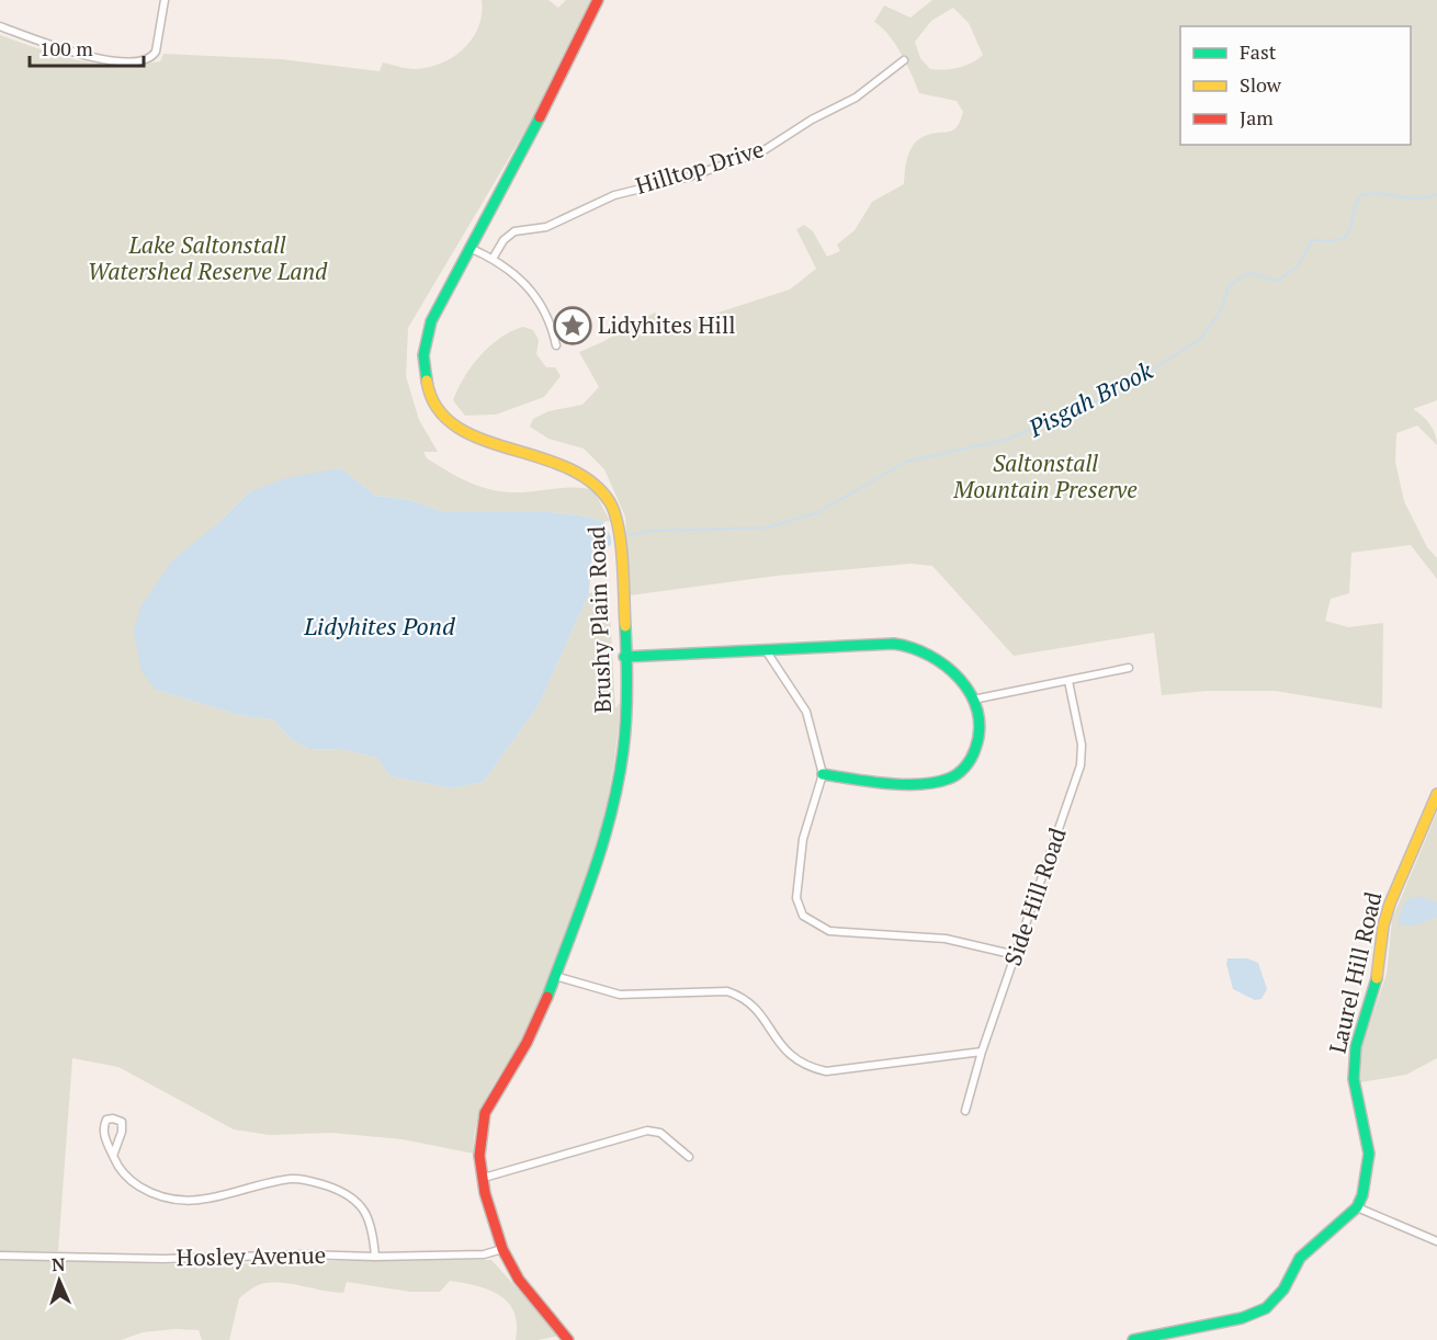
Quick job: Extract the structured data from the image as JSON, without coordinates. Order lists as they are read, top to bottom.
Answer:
{
  "streets": {
    "main road": ["Brushy Plain Road", "Laurel Hill Road"],
    "street": ["Hilltop Drive", "Side Hill Road", "Hosley Avenue"]
  },
  "crossings": [
    ["Brushy Plain Road", "Hosley Avenue"]
  ],
  "water": ["Pisgah Brook", "Lidyhites Pond"],
  "parks": ["Lake Saltonstall Watershed Reserve Land", "Saltonstall Mountain Preserve"],
  "places": {
    "place": ["Lidyhites Hill"]
  },
  "legend": ["Fast", "Slow", "Jam"],
  "scale_bar": "100 m",
  "north": "top"
}
